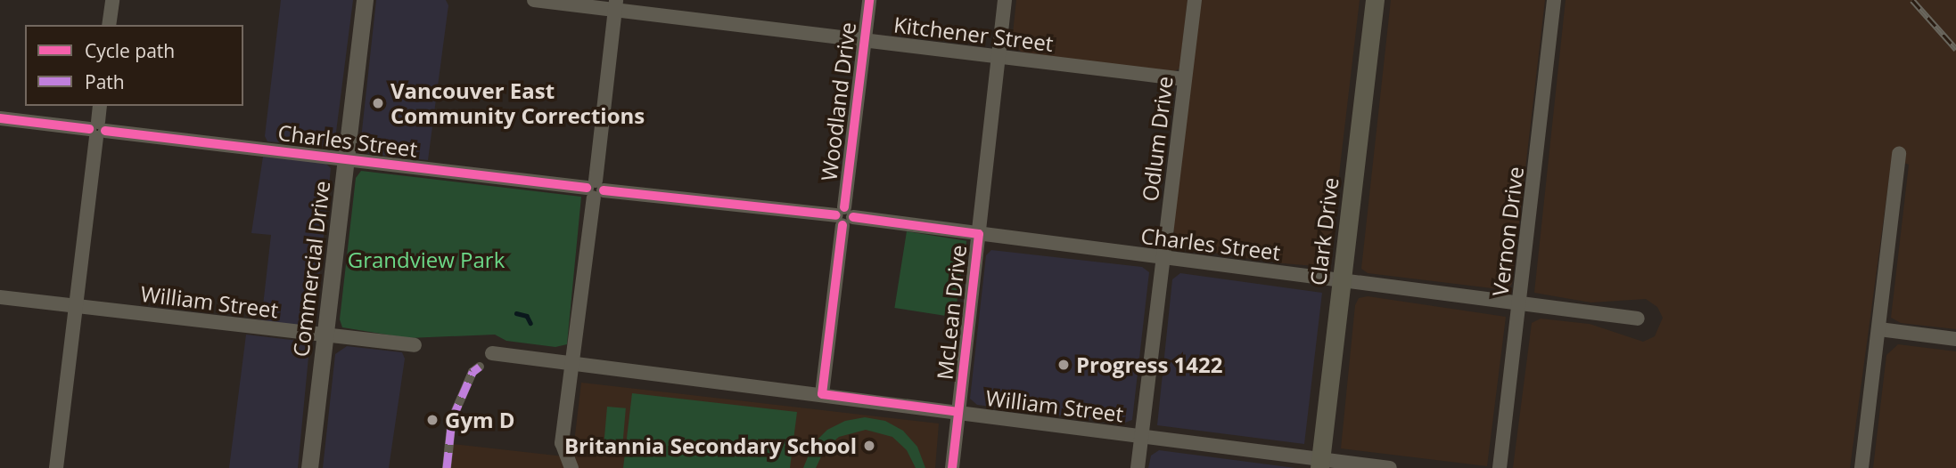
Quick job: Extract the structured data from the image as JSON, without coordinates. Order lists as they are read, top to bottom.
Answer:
{
  "streets": {
    "main road": ["Clark Drive"],
    "street": [
      "Kitchener Street",
      "Woodland Drive",
      "Odlum Drive",
      "Charles Street",
      "Vernon Drive",
      "Commercial Drive",
      "William Street",
      "McLean Drive"
    ]
  },
  "crossings": [
    ["Kitchener Street", "Woodland Drive"],
    ["Kitchener Street", "Odlum Drive"],
    ["Kitchener Street", "McLean Drive"],
    ["Woodland Drive", "Charles Street"],
    ["Woodland Drive", "William Street"],
    ["Odlum Drive", "Charles Street"],
    ["Odlum Drive", "William Street"],
    ["Charles Street", "Clark Drive"],
    ["Charles Street", "Vernon Drive"],
    ["Charles Street", "Commercial Drive"],
    ["Charles Street", "McLean Drive"],
    ["Clark Drive", "William Street"],
    ["Commercial Drive", "William Street"],
    ["William Street", "McLean Drive"]
  ],
  "parks": ["Grandview Park"],
  "places": [
    "Vancouver East Community Corrections",
    "Progress 1422",
    "Gym D",
    "Britannia Secondary School"
  ],
  "legend": ["Cycle path", "Path"]
}
